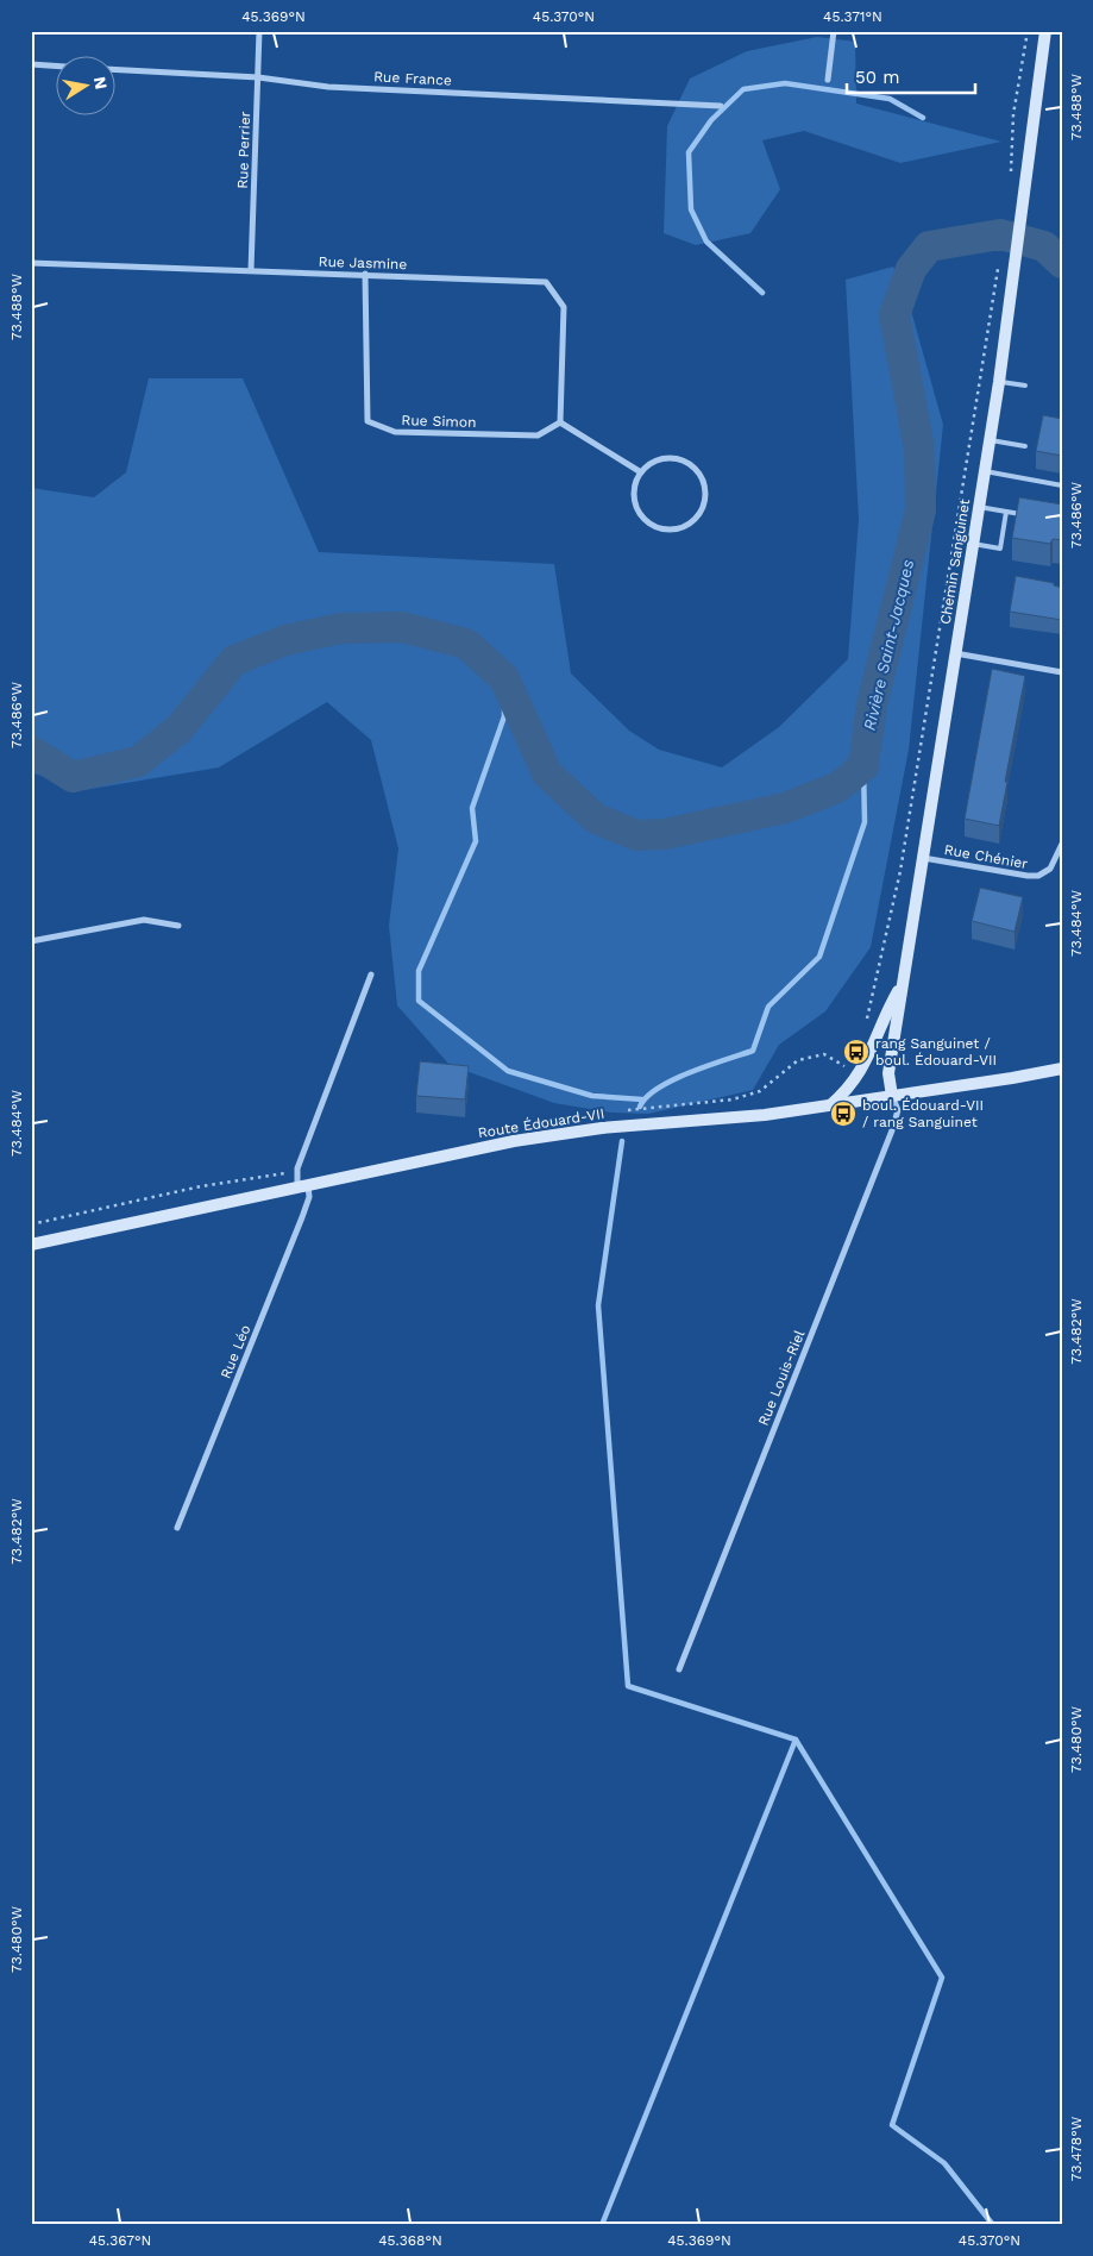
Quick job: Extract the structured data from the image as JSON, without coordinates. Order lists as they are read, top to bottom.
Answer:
{
  "streets": {
    "street": [
      "Rue France",
      "Rue Perrier",
      "Rue Jasmine",
      "Rue Simon",
      "Chemin Sanguinet",
      "Rue Chénier",
      "Route Édouard-VII",
      "Rue Léo",
      "Rue Louis-Riel"
    ]
  },
  "crossings": [
    ["Rue France", "Rue Perrier"],
    ["Rue Perrier", "Rue Jasmine"],
    ["Rue Jasmine", "Rue Simon"],
    ["Chemin Sanguinet", "Rue Chénier"],
    ["Chemin Sanguinet", "Route Édouard-VII"],
    ["Chemin Sanguinet", "Rue Louis-Riel"],
    ["Route Édouard-VII", "Rue Léo"],
    ["Route Édouard-VII", "Rue Louis-Riel"]
  ],
  "water": ["Rivière Saint-Jacques"],
  "places": {
    "bus stop": ["rang Sanguinet / boul. Édouard-VII", "boul. Édouard-VII / rang Sanguinet"]
  },
  "scale_bar": "50 m",
  "north": "right",
  "coordinates": [
    "45.369°N",
    "45.370°N",
    "45.371°N",
    "73.488°W",
    "73.486°W",
    "73.484°W",
    "73.482°W",
    "73.480°W",
    "73.478°W",
    "45.367°N",
    "45.368°N"
  ]
}
